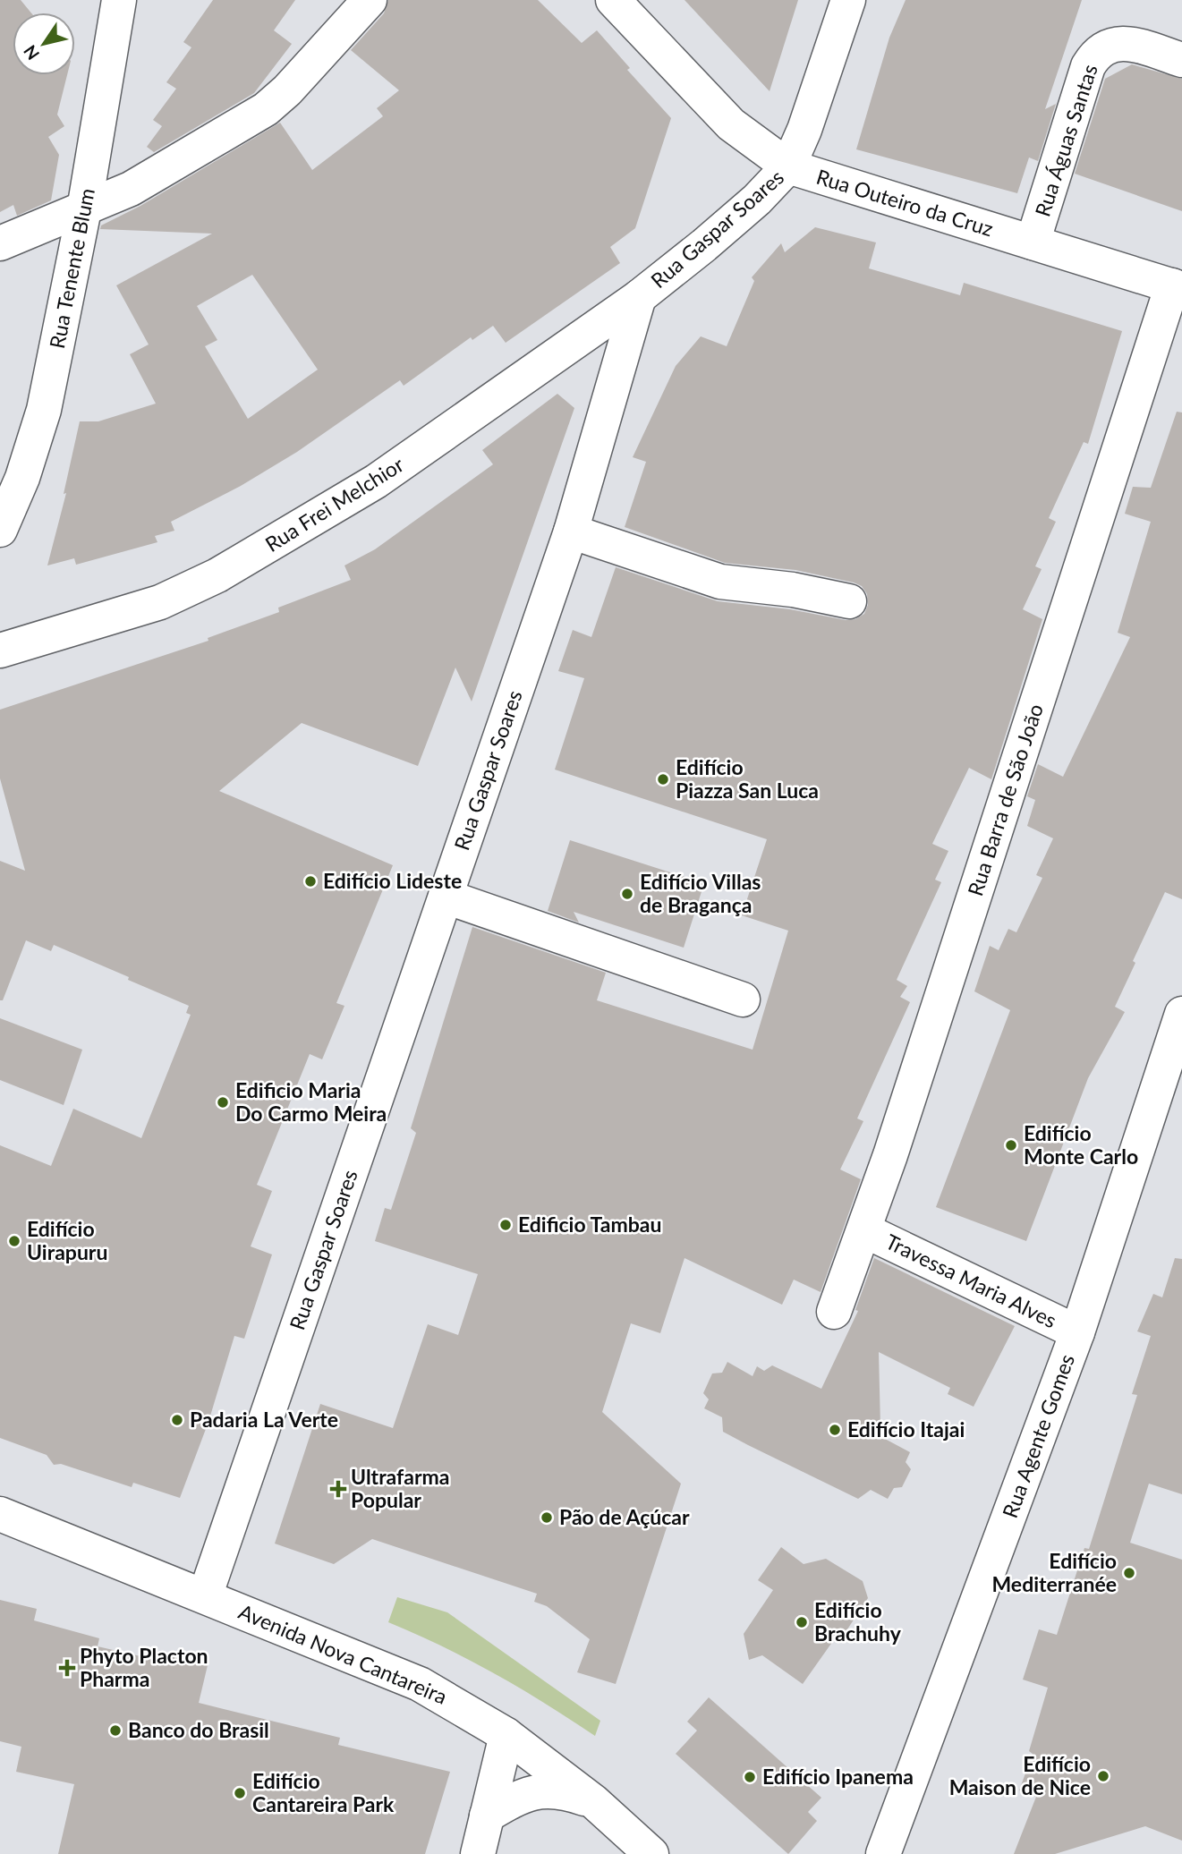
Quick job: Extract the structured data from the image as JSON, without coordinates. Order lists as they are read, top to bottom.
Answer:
{
  "streets": {
    "street": [
      "Rua Águas Santas",
      "Rua Outeiro da Cruz",
      "Rua Gaspar Soares",
      "Rua Tenente Blum",
      "Rua Frei Melchior",
      "Rua Barra de São João",
      "Travessa Maria Alves",
      "Rua Agente Gomes",
      "Avenida Nova Cantareira"
    ]
  },
  "crossings": [
    ["Rua Águas Santas", "Rua Outeiro da Cruz"],
    ["Rua Outeiro da Cruz", "Rua Gaspar Soares"],
    ["Rua Outeiro da Cruz", "Rua Barra de São João"],
    ["Rua Gaspar Soares", "Rua Frei Melchior"],
    ["Rua Gaspar Soares", "Avenida Nova Cantareira"],
    ["Rua Barra de São João", "Travessa Maria Alves"],
    ["Travessa Maria Alves", "Rua Agente Gomes"]
  ],
  "places": {
    "other": [
      "Edifício Piazza San Luca",
      "Edifício Lideste",
      "Edifício Villas de Bragança",
      "Edificio Maria Do Carmo Meira",
      "Edifício Monte Carlo",
      "Edificio Tambau",
      "Edifício Uirapuru",
      "Padaria La Verte",
      "Edifício Itajai",
      "Pão de Açúcar",
      "Edifício Mediterranée",
      "Edifício Brachuhy",
      "Banco do Brasil",
      "Edifício Maison de Nice",
      "Edifício Ipanema",
      "Edifício Cantareira Park"
    ],
    "health": ["Ultrafarma Popular", "Phyto Placton Pharma"]
  },
  "north": "bottom left"
}
